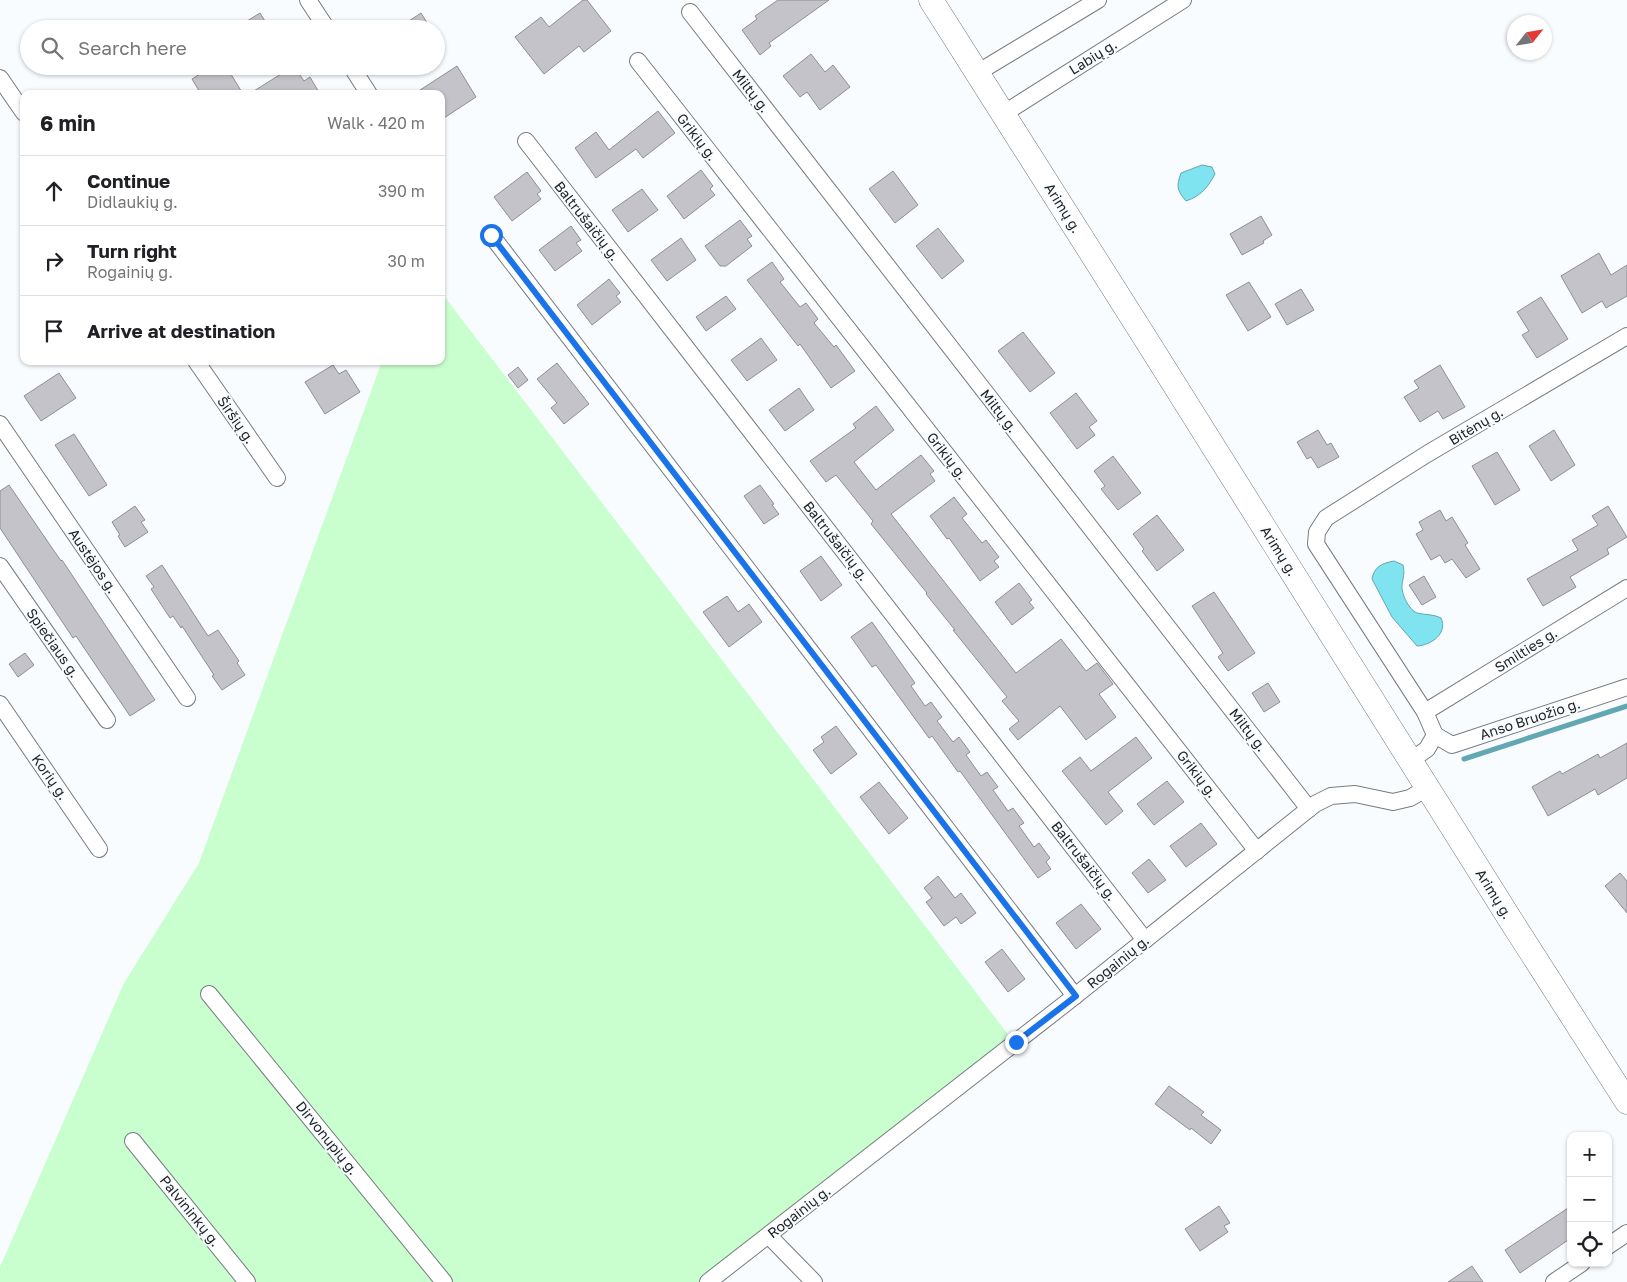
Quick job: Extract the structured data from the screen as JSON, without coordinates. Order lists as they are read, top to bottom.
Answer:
{
  "streets": {
    "main road": ["Arimų g."],
    "street": [
      "Labių g.",
      "Miltų g.",
      "Grikių g.",
      "Baltrušaičių g.",
      "Širšių g.",
      "Bitėnų g.",
      "Austėjos g.",
      "Spiečiaus g.",
      "Smilties g.",
      "Anso Bruožio g.",
      "Korių g.",
      "Rogainių g.",
      "Dirvonupių g.",
      "Palvininkų g."
    ]
  },
  "crossings": [
    ["Labių g.", "Arimų g."],
    ["Miltų g.", "Rogainių g."],
    ["Grikių g.", "Rogainių g."],
    ["Arimų g.", "Rogainių g."],
    ["Baltrušaičių g.", "Rogainių g."],
    ["Bitėnų g.", "Smilties g."]
  ],
  "north": "top right",
  "page": {
    "search": "Search here",
    "heading": ["6 min", "Walk · 420 m"],
    "list": [
      ["Continue", "Didlaukių g.", "390 m"],
      ["Turn right", "Rogainių g.", "30 m"],
      "Arrive at destination"
    ],
    "map_buttons": ["+", "−"]
  }
}
